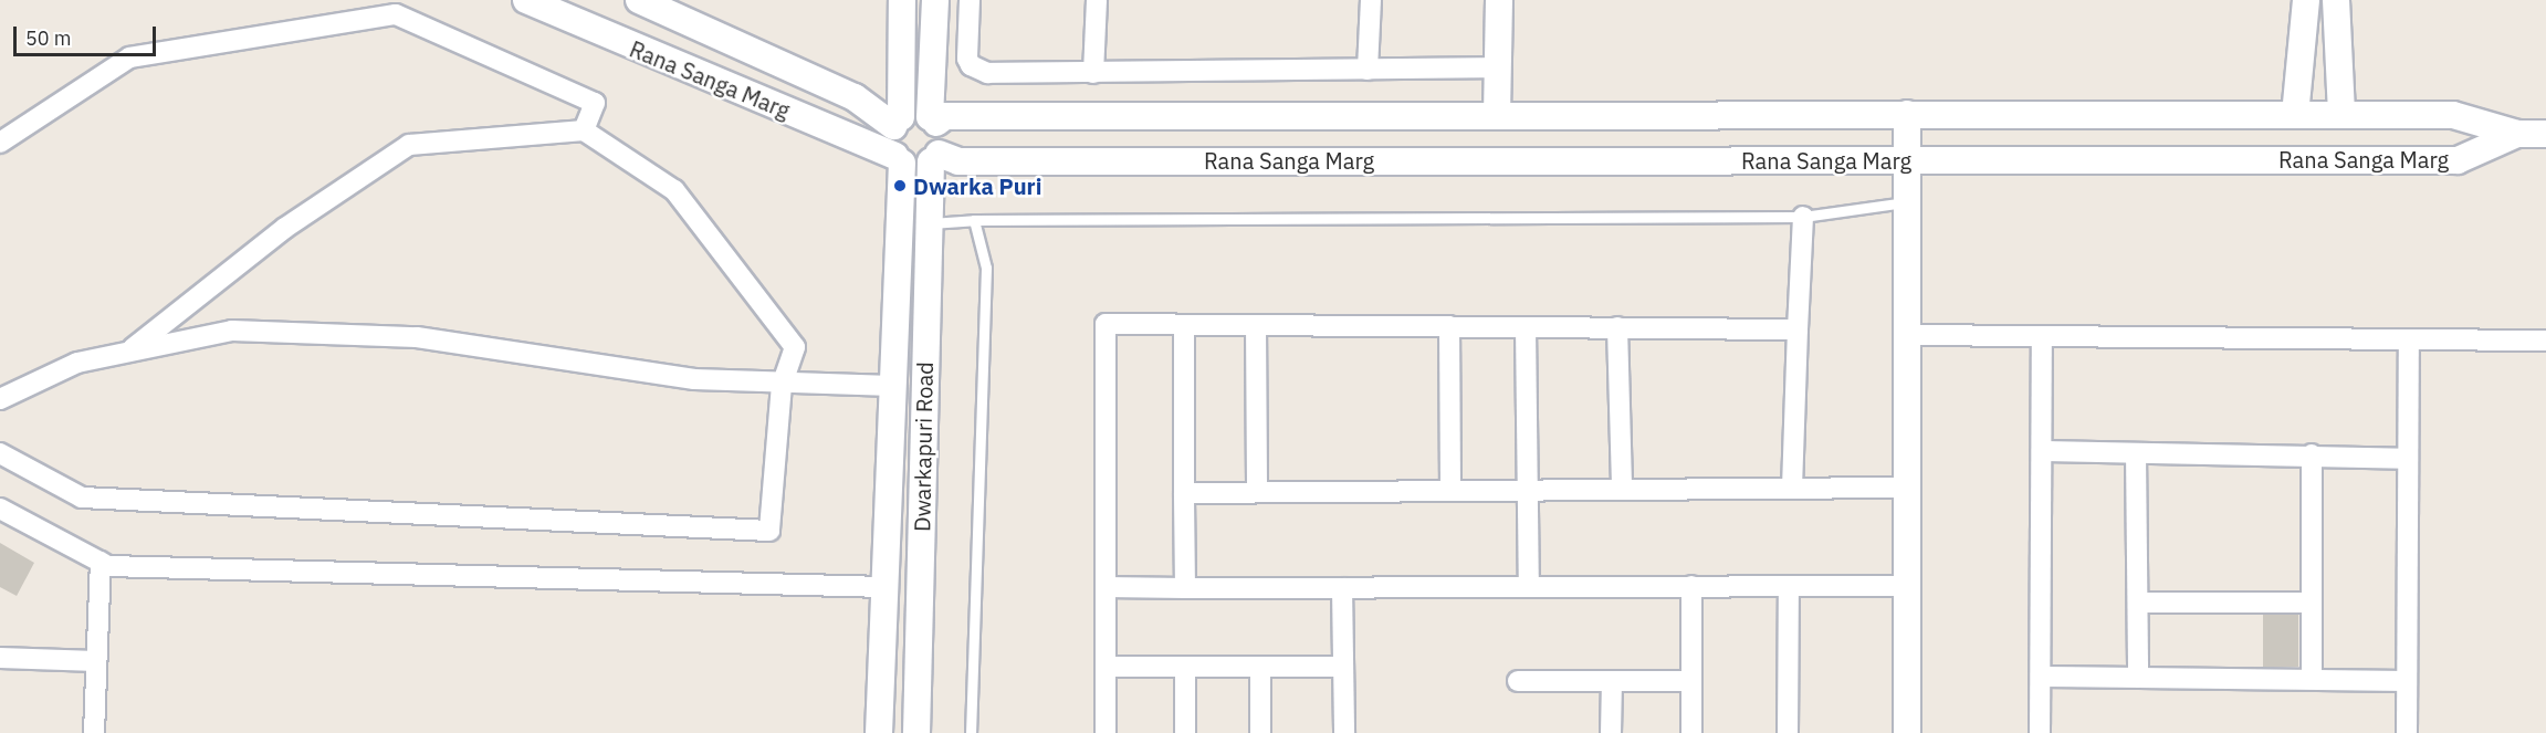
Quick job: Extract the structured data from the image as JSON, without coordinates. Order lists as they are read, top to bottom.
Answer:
{
  "streets": {
    "main road": ["Rana Sanga Marg", "Dwarkapuri Road"]
  },
  "crossings": [
    ["Rana Sanga Marg", "Dwarkapuri Road"]
  ],
  "places": ["Dwarka Puri"],
  "scale_bar": "50 m"
}
